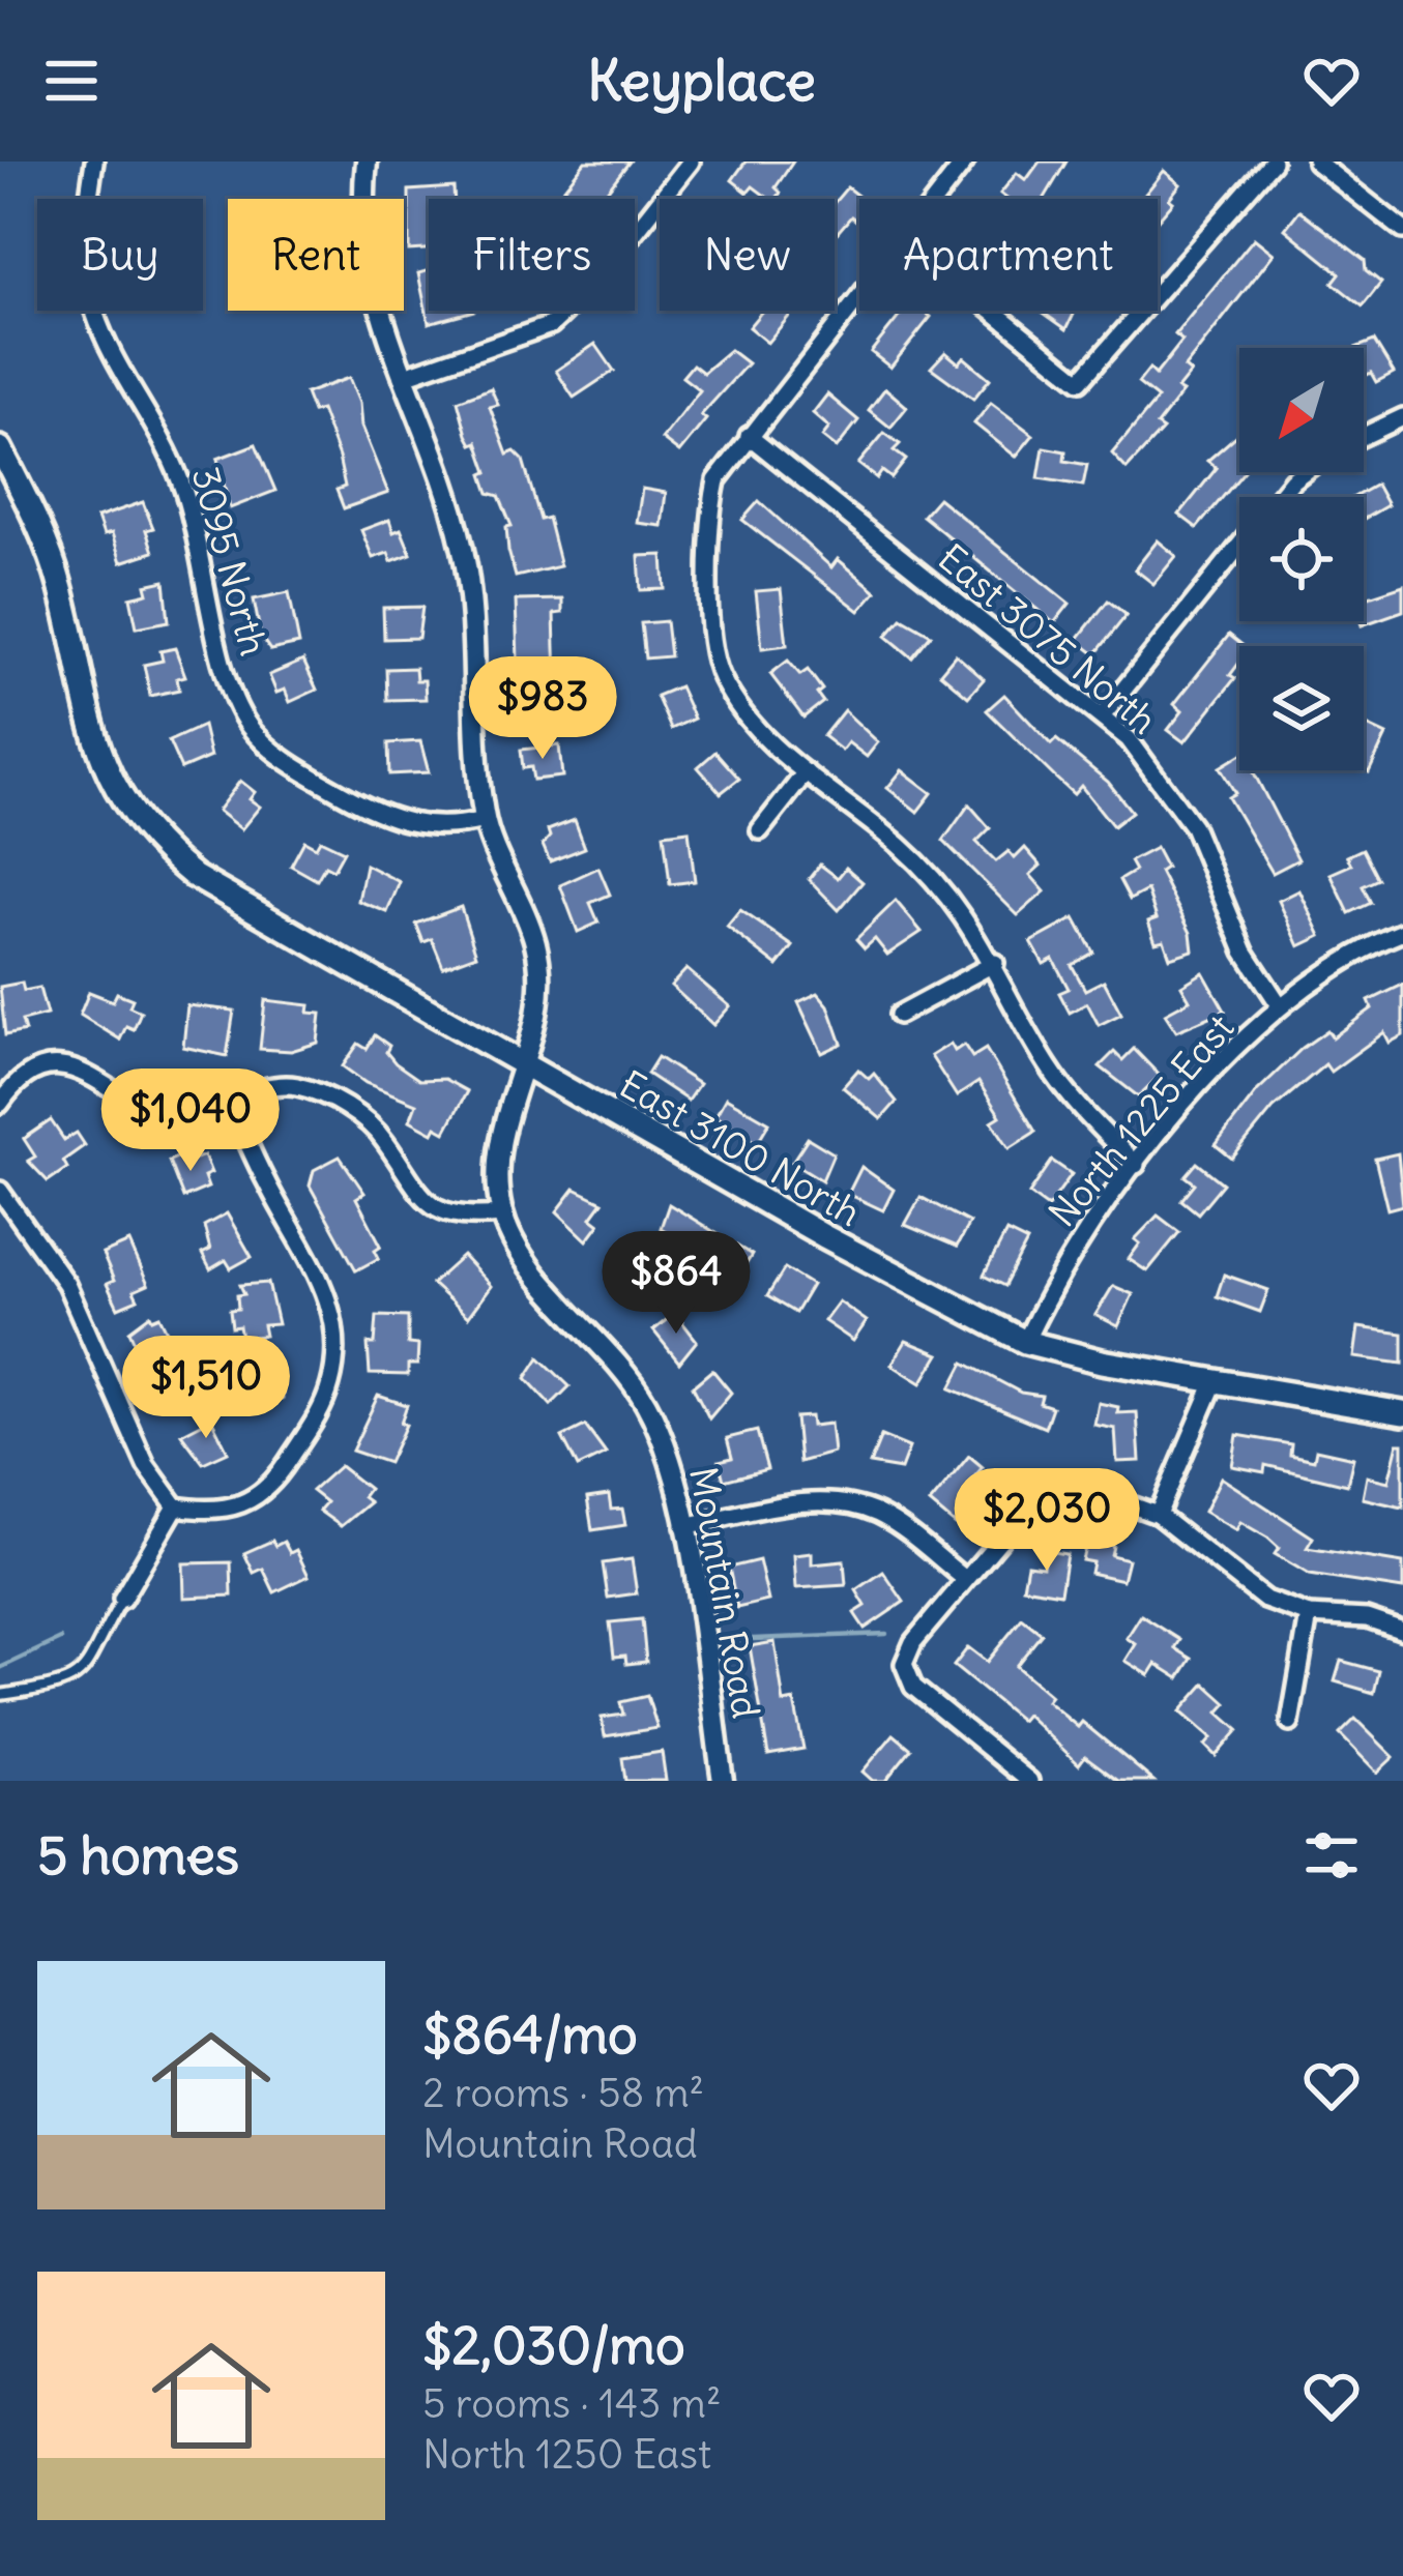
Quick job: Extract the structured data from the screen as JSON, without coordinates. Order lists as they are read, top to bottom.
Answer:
{
  "streets": {
    "main road": ["East 3100 North"],
    "street": [
      "3095 North",
      "East 3075 North",
      "North 1225 East",
      "Mountain Road"
    ]
  },
  "crossings": [
    ["3095 North", "Mountain Road"],
    ["East 3075 North", "North 1225 East"],
    ["North 1225 East", "East 3100 North"],
    ["East 3100 North", "Mountain Road"]
  ],
  "north": "bottom left",
  "page": {
    "header": "Keyplace",
    "chip": [
      "Buy",
      "Rent",
      "Filters",
      "New",
      "Apartment"
    ],
    "price": [
      "$983",
      "$1,040",
      "$864",
      "$1,510",
      "$2,030"
    ],
    "heading": "5 homes",
    "list": [
      {
        "name": "$864/mo",
        "note": "2 rooms · 58 m² · Mountain Road"
      },
      {
        "name": "$2,030/mo",
        "note": "5 rooms · 143 m² · North 1250 East"
      }
    ]
  }
}
